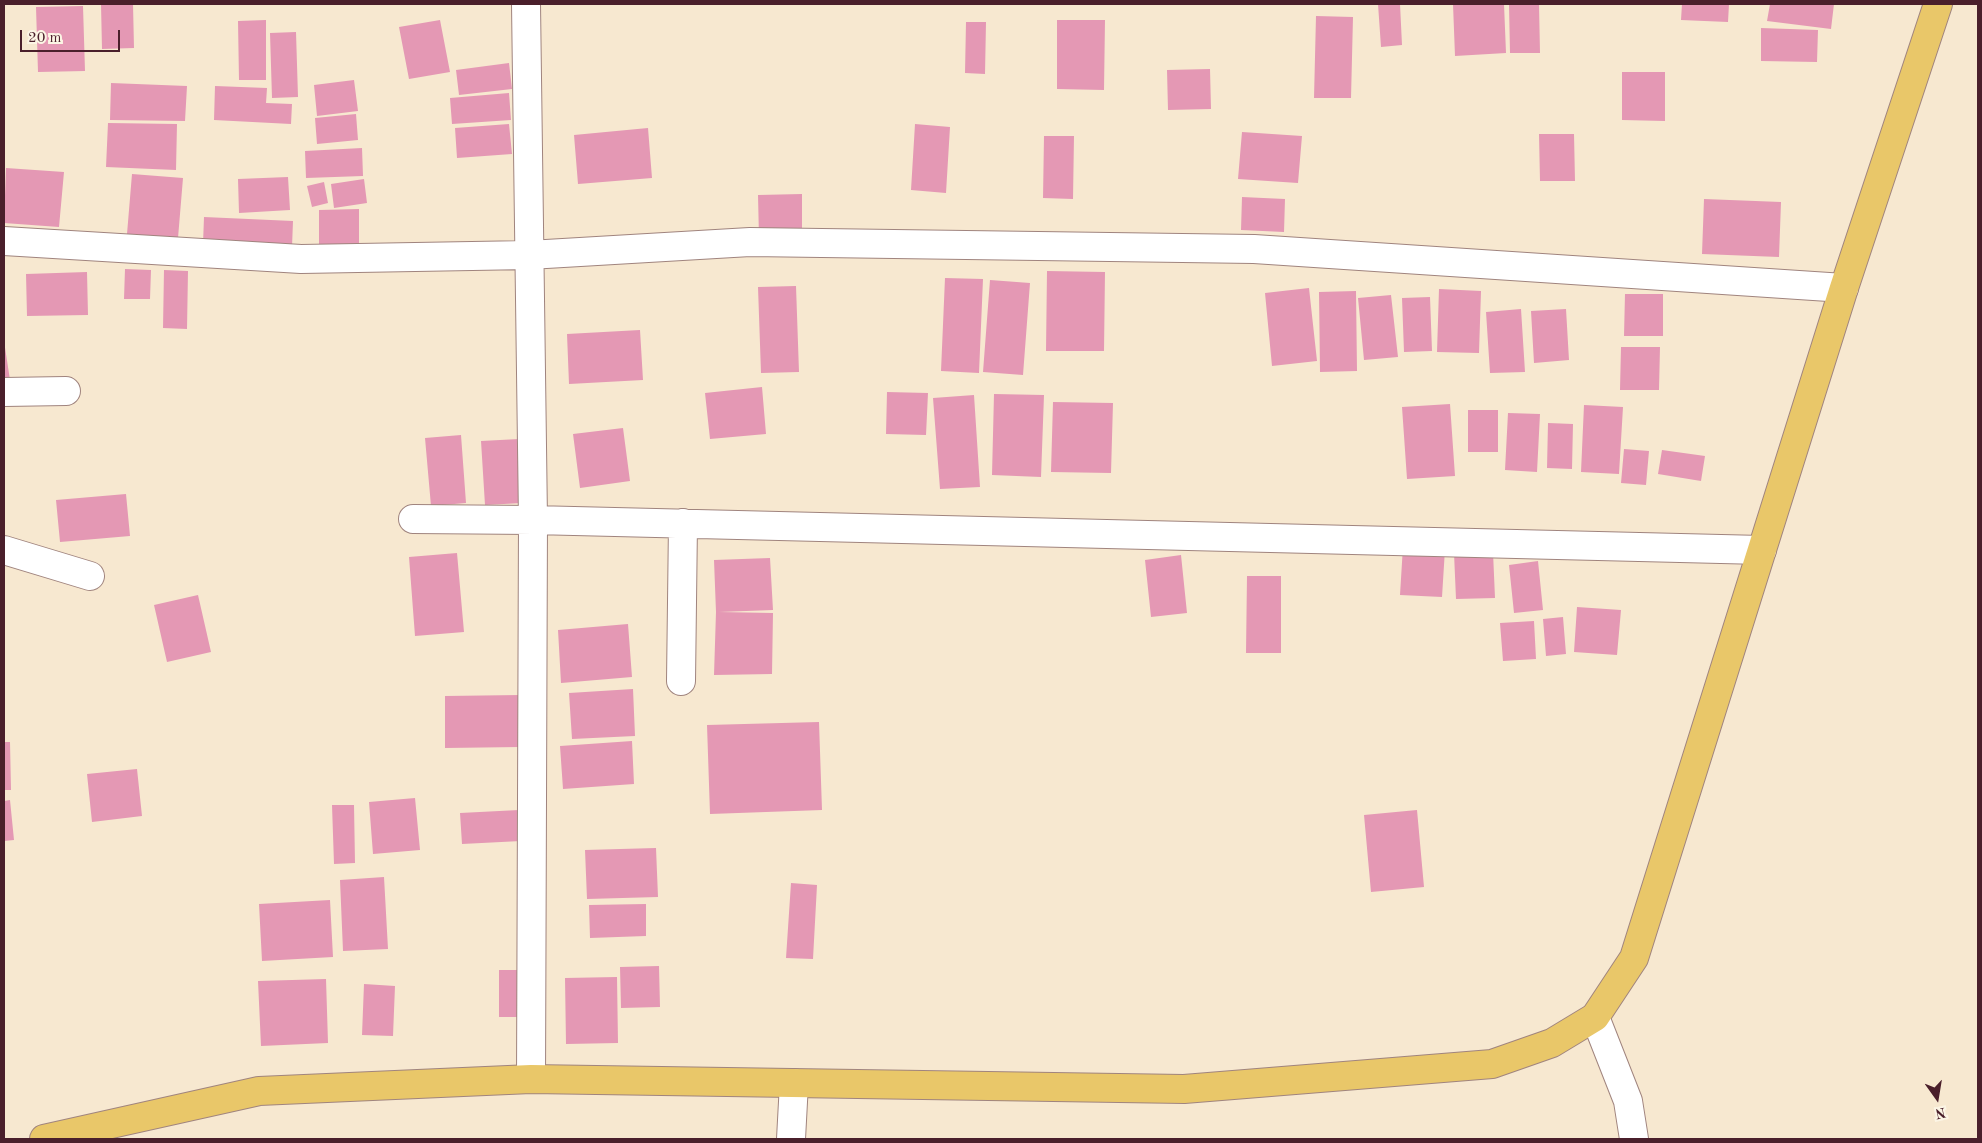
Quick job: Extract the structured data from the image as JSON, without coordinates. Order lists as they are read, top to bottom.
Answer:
{
  "scale_bar": "20 m",
  "north": "bottom"
}
